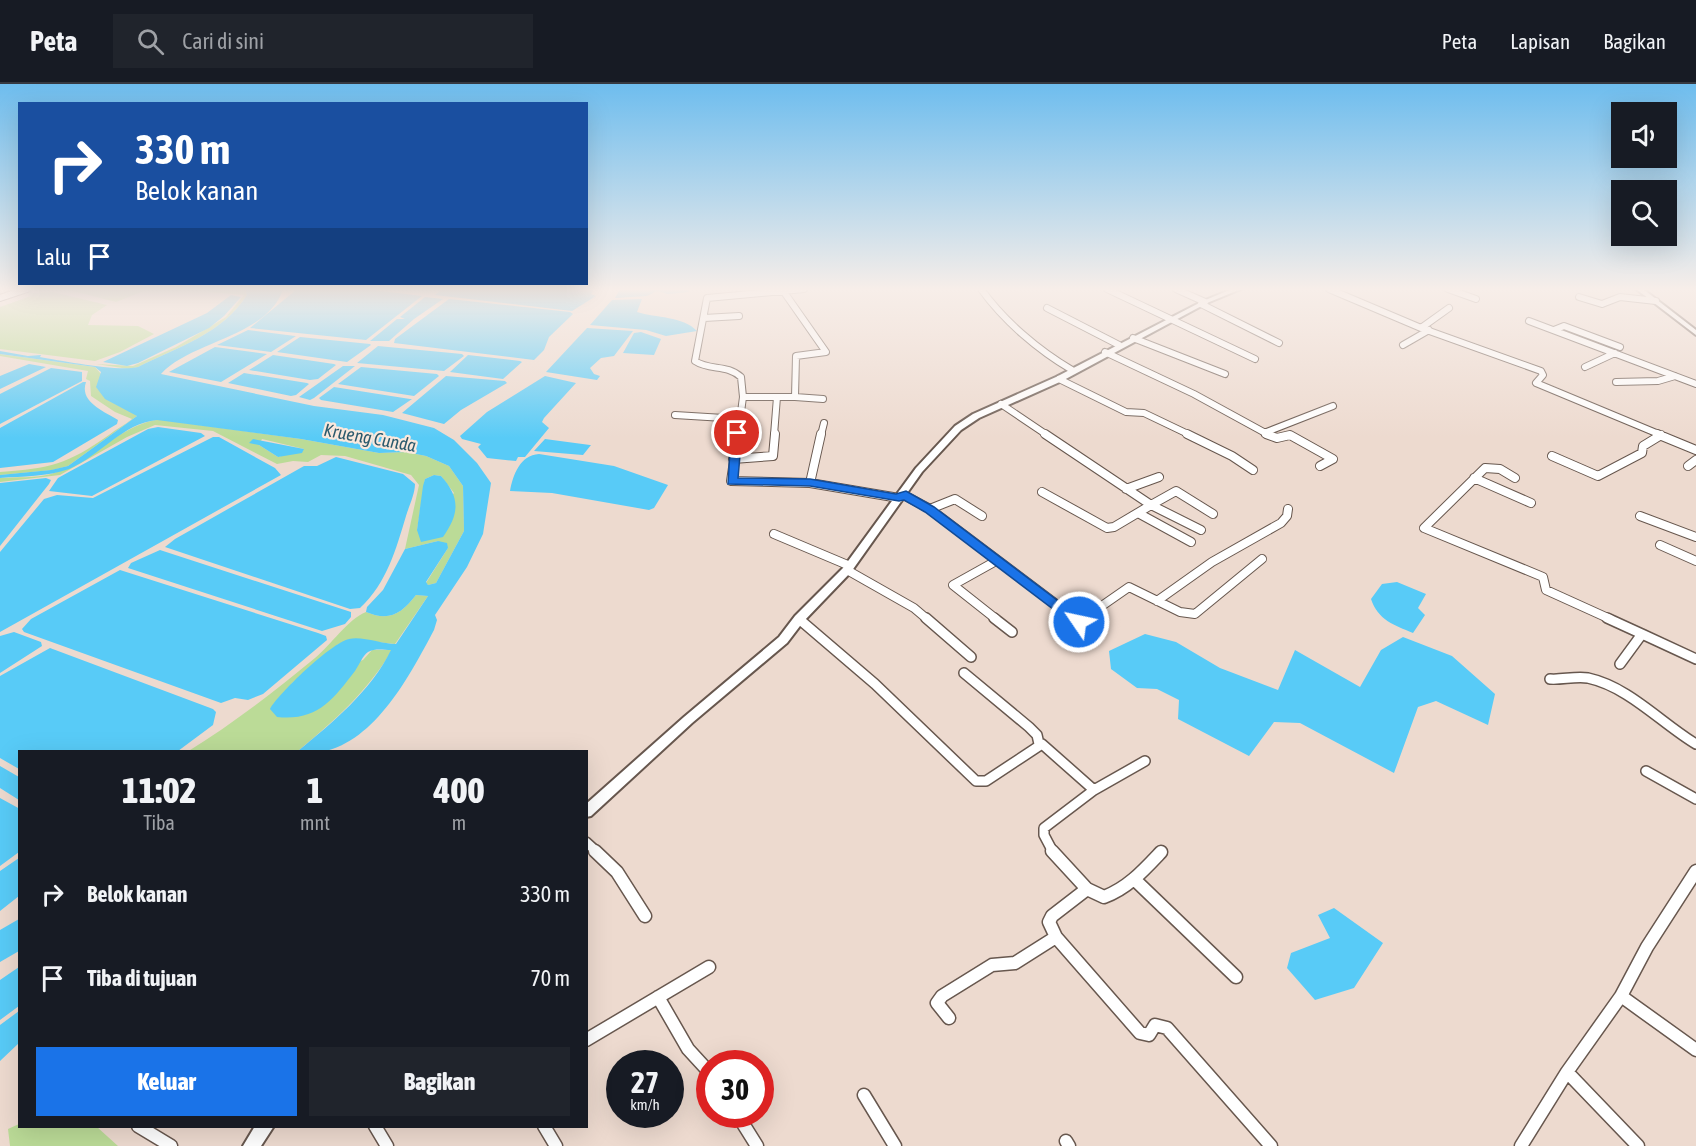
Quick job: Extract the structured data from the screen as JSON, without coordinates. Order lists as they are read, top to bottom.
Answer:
{
  "water": ["Krueng Cunda"],
  "page": {
    "header": "Peta",
    "search": "Cari di sini",
    "nav": ["Peta", "Lapisan", "Bagikan"],
    "turn": ["330 m", "Belok kanan"],
    "then": "Lalu",
    "eta": [
      "11:02",
      "Tiba",
      "1",
      "mnt",
      "400",
      "m"
    ],
    "list": [
      {
        "name": "Belok kanan",
        "value": "330 m"
      },
      {
        "name": "Tiba di tujuan",
        "value": "70 m"
      }
    ],
    "buttons": ["Keluar", "Bagikan"],
    "speed": "27 km/h",
    "limit": "30"
  }
}
